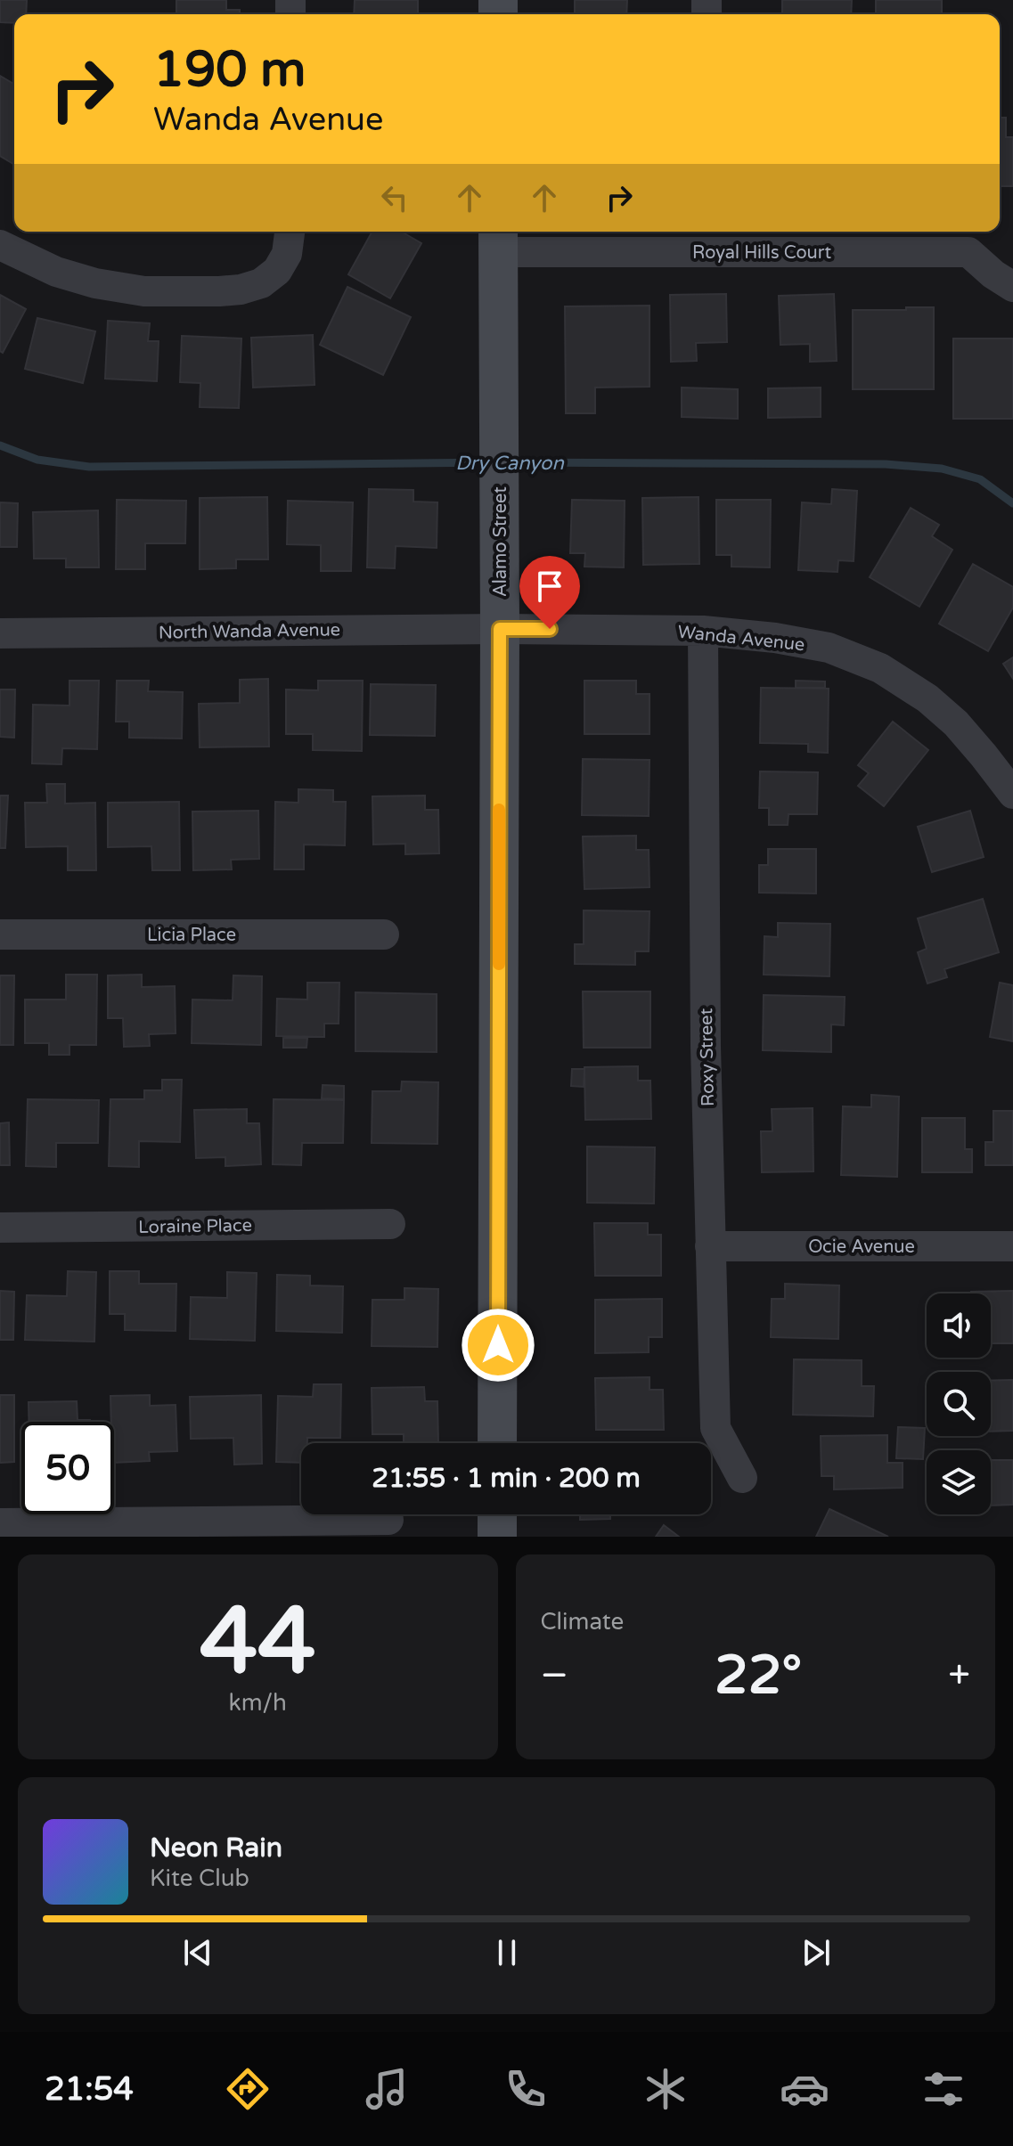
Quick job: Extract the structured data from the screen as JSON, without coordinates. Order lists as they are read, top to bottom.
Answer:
{
  "streets": {
    "main road": ["Alamo Street"],
    "street": [
      "Royal Hills Court",
      "North Wanda Avenue",
      "Wanda Avenue",
      "Licia Place",
      "Roxy Street",
      "Loraine Place",
      "Ocie Avenue"
    ]
  },
  "crossings": [
    ["Royal Hills Court", "Alamo Street"],
    ["Alamo Street", "North Wanda Avenue"],
    ["Alamo Street", "Wanda Avenue"],
    ["North Wanda Avenue", "Wanda Avenue"],
    ["Wanda Avenue", "Roxy Street"],
    ["Roxy Street", "Ocie Avenue"]
  ],
  "water": ["Dry Canyon"],
  "page": {
    "turn": ["190 m", "Wanda Avenue"],
    "limit": "50",
    "trip": "21:55 · 1 min · 200 m",
    "tile": [
      ["44", "km/h"],
      "Climate"
    ],
    "heat": ["−", "22°", "+"],
    "song": ["Neon Rain", "Kite Club"],
    "tabs": "21:54"
  }
}
